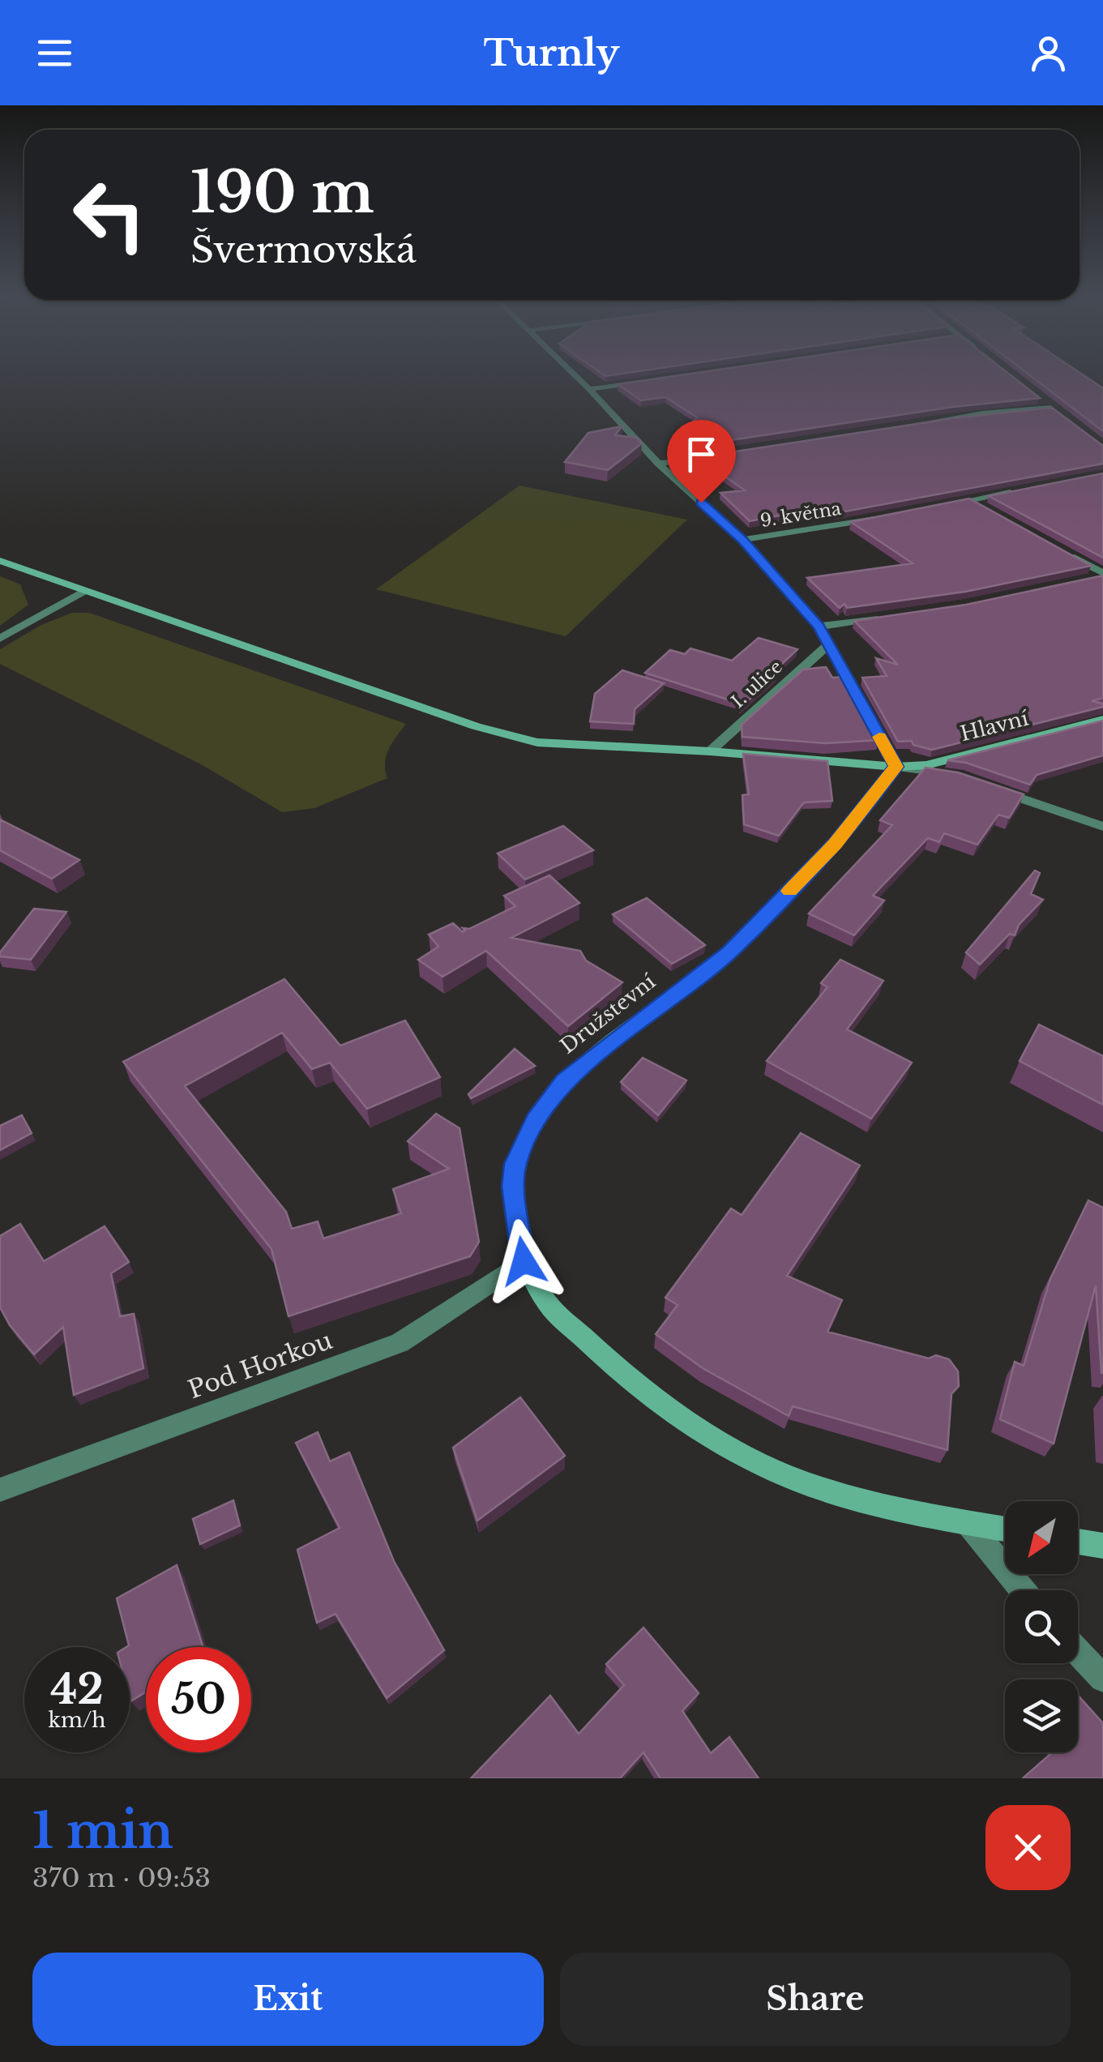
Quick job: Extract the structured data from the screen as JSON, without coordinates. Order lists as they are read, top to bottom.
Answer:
{
  "streets": {
    "main road": ["Hlavní", "Družstevní"],
    "street": ["9. května", "I. ulice", "Pod Horkou"]
  },
  "crossings": [
    ["Hlavní", "Družstevní"],
    ["Družstevní", "Pod Horkou"]
  ],
  "north": "bottom left",
  "page": {
    "header": "Turnly",
    "turn": ["190 m", "Švermovská"],
    "speed": "42 km/h",
    "limit": "50",
    "heading": ["1 min", "370 m · 09:53"],
    "buttons": ["Exit", "Share"]
  }
}
